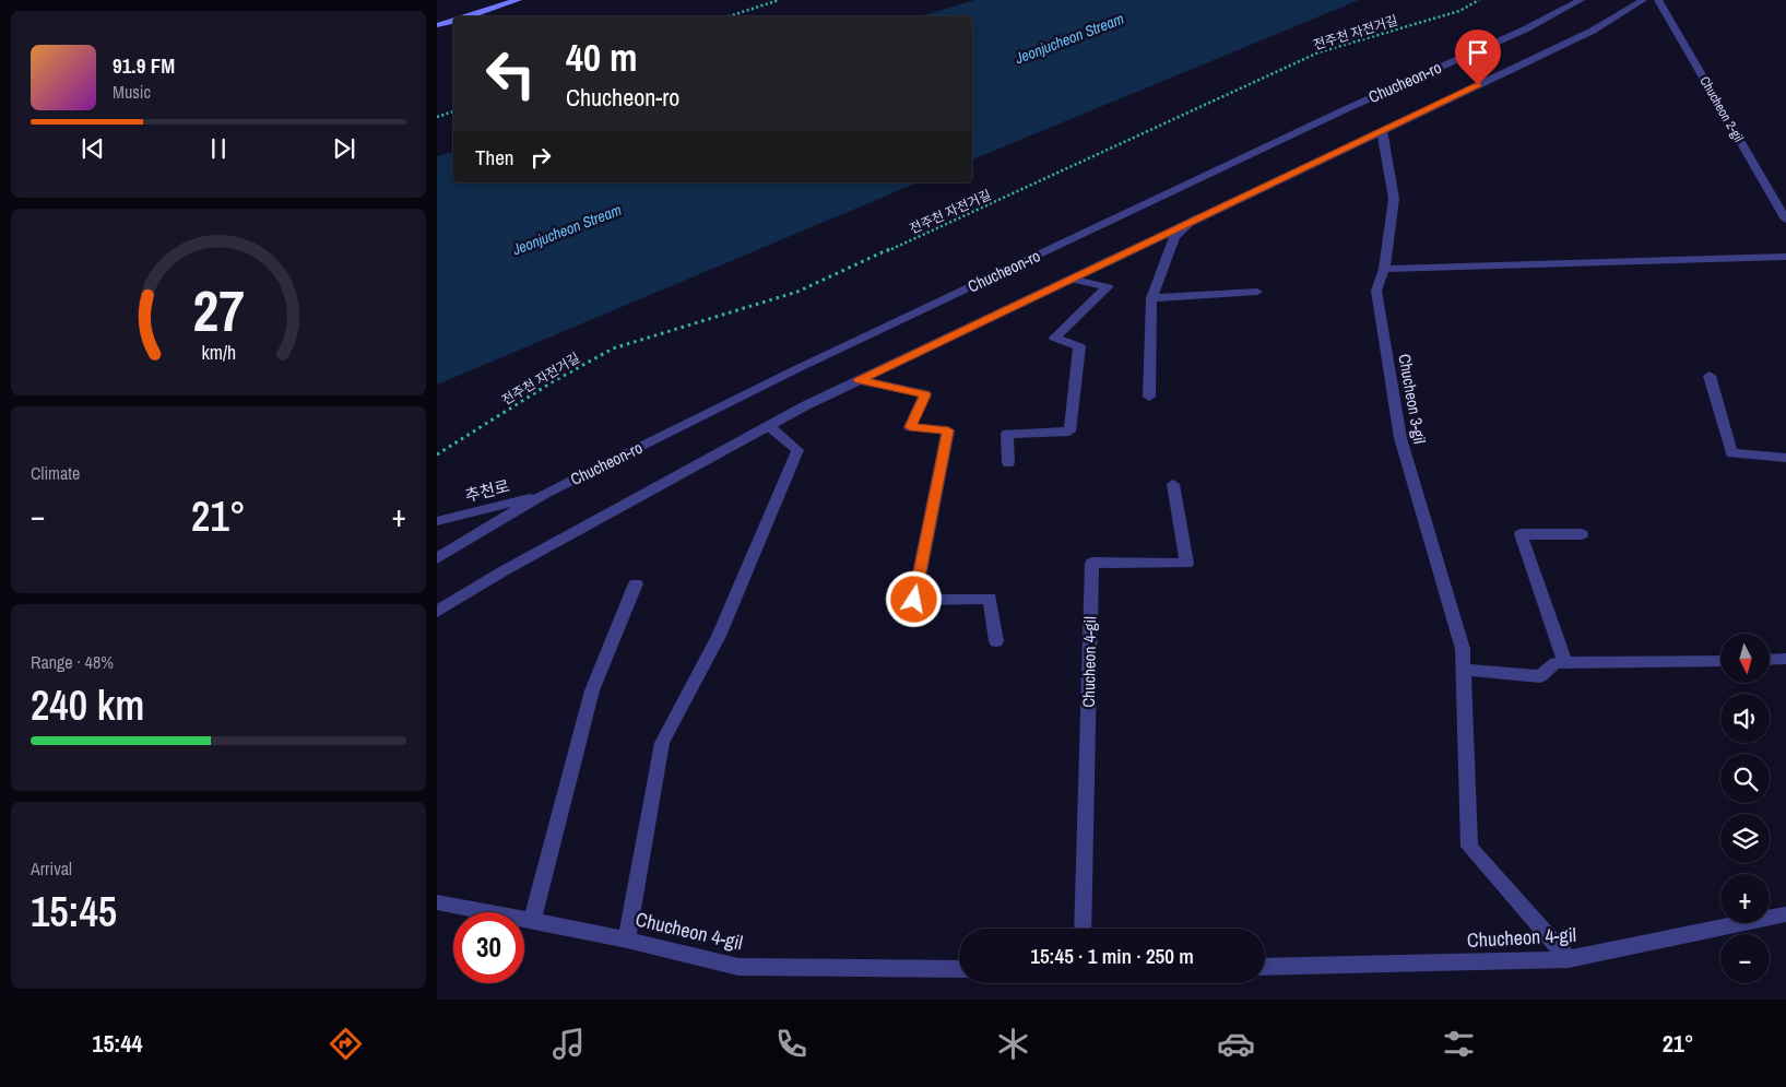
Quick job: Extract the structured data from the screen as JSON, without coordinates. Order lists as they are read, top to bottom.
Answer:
{
  "streets": {
    "street": [
      "Chucheon-ro",
      "Chucheon 2-gil",
      "Chucheon 3-gil",
      "추천로",
      "Chucheon 4-gil"
    ],
    "path": ["전주천 자전거길"]
  },
  "crossings": [
    ["Chucheon-ro", "Chucheon 3-gil"],
    ["Chucheon-ro", "추천로"],
    ["Chucheon 3-gil", "Chucheon 4-gil"]
  ],
  "water": ["Jeonjucheon Stream"],
  "north": "bottom",
  "page": {
    "turn": ["40 m", "Chucheon-ro"],
    "song": ["91.9 FM", "Music"],
    "then": "Then",
    "tile": [
      "Climate",
      ["Range · 48%", "240 km"],
      ["Arrival", "15:45"]
    ],
    "heat": ["−", "21°", "+"],
    "map_buttons": ["+", "−"],
    "limit": "30",
    "trip": "15:45 · 1 min · 250 m",
    "tabs": ["15:44", "21°"],
    "gauge": ["27", "km/h"]
  }
}
